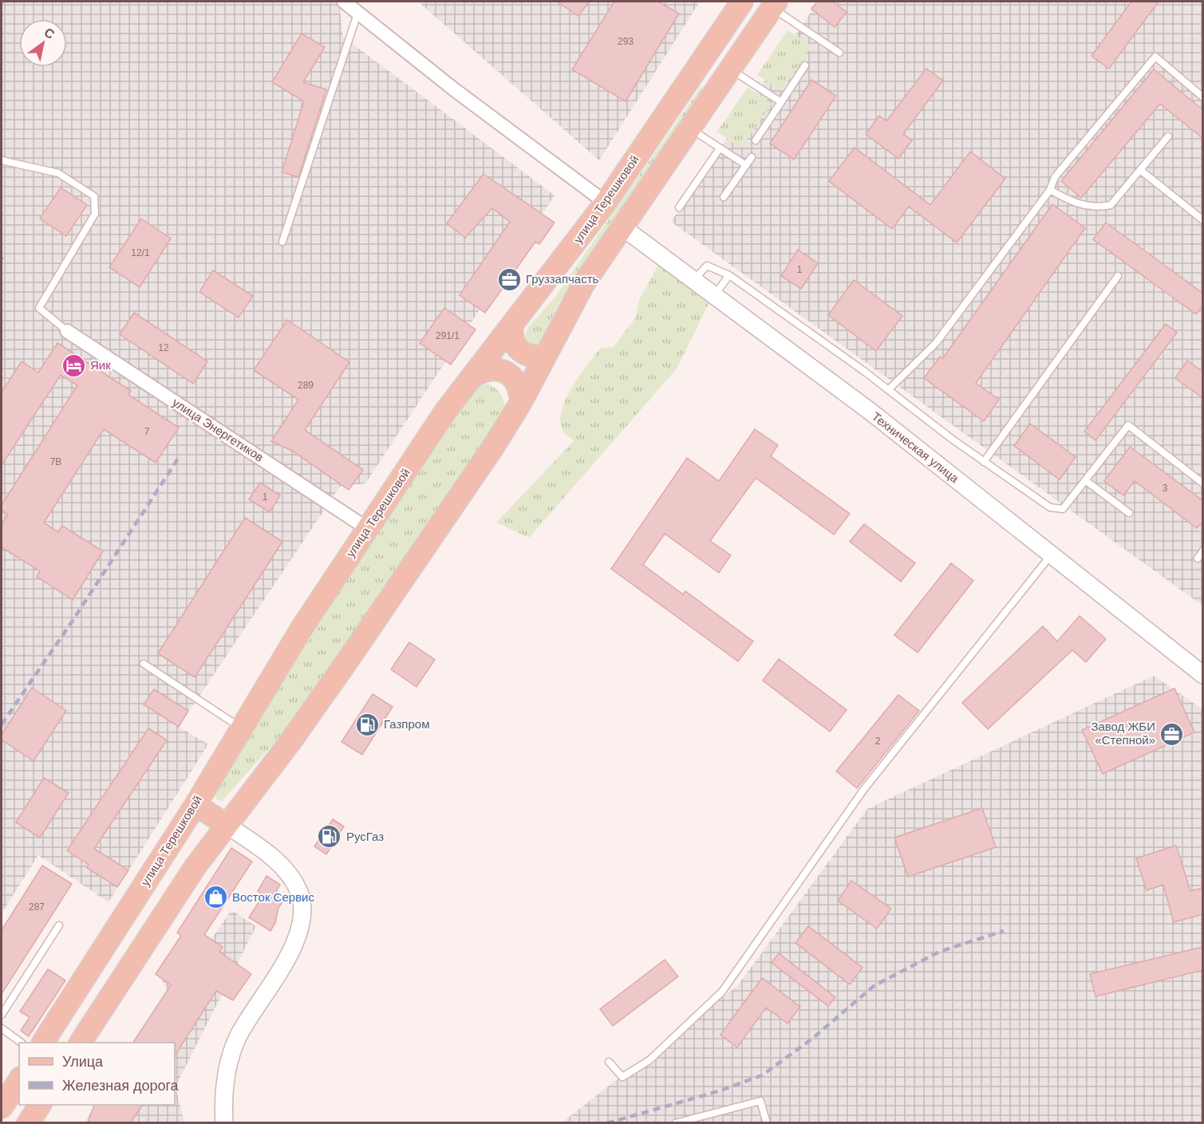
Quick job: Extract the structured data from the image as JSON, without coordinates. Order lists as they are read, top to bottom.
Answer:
{
  "streets": {
    "main road": ["улица Терешковой"],
    "street": ["улица Энергетиков", "Техническая улица"]
  },
  "crossings": [
    ["улица Терешковой", "улица Энергетиков"]
  ],
  "places": {
    "office": ["Груззапчасть", "Завод ЖБИ «Степной»"],
    "hotel": ["Яик"],
    "fuel station": ["Газпром", "РусГаз"],
    "shop": ["Восток Сервис"]
  },
  "house_numbers": [
    "293",
    "12/1",
    "1",
    "291/1",
    "12",
    "289",
    "7",
    "7В",
    "3",
    "1",
    "2",
    "287"
  ],
  "legend": ["Улица", "Железная дорога"],
  "north": "top right"
}
